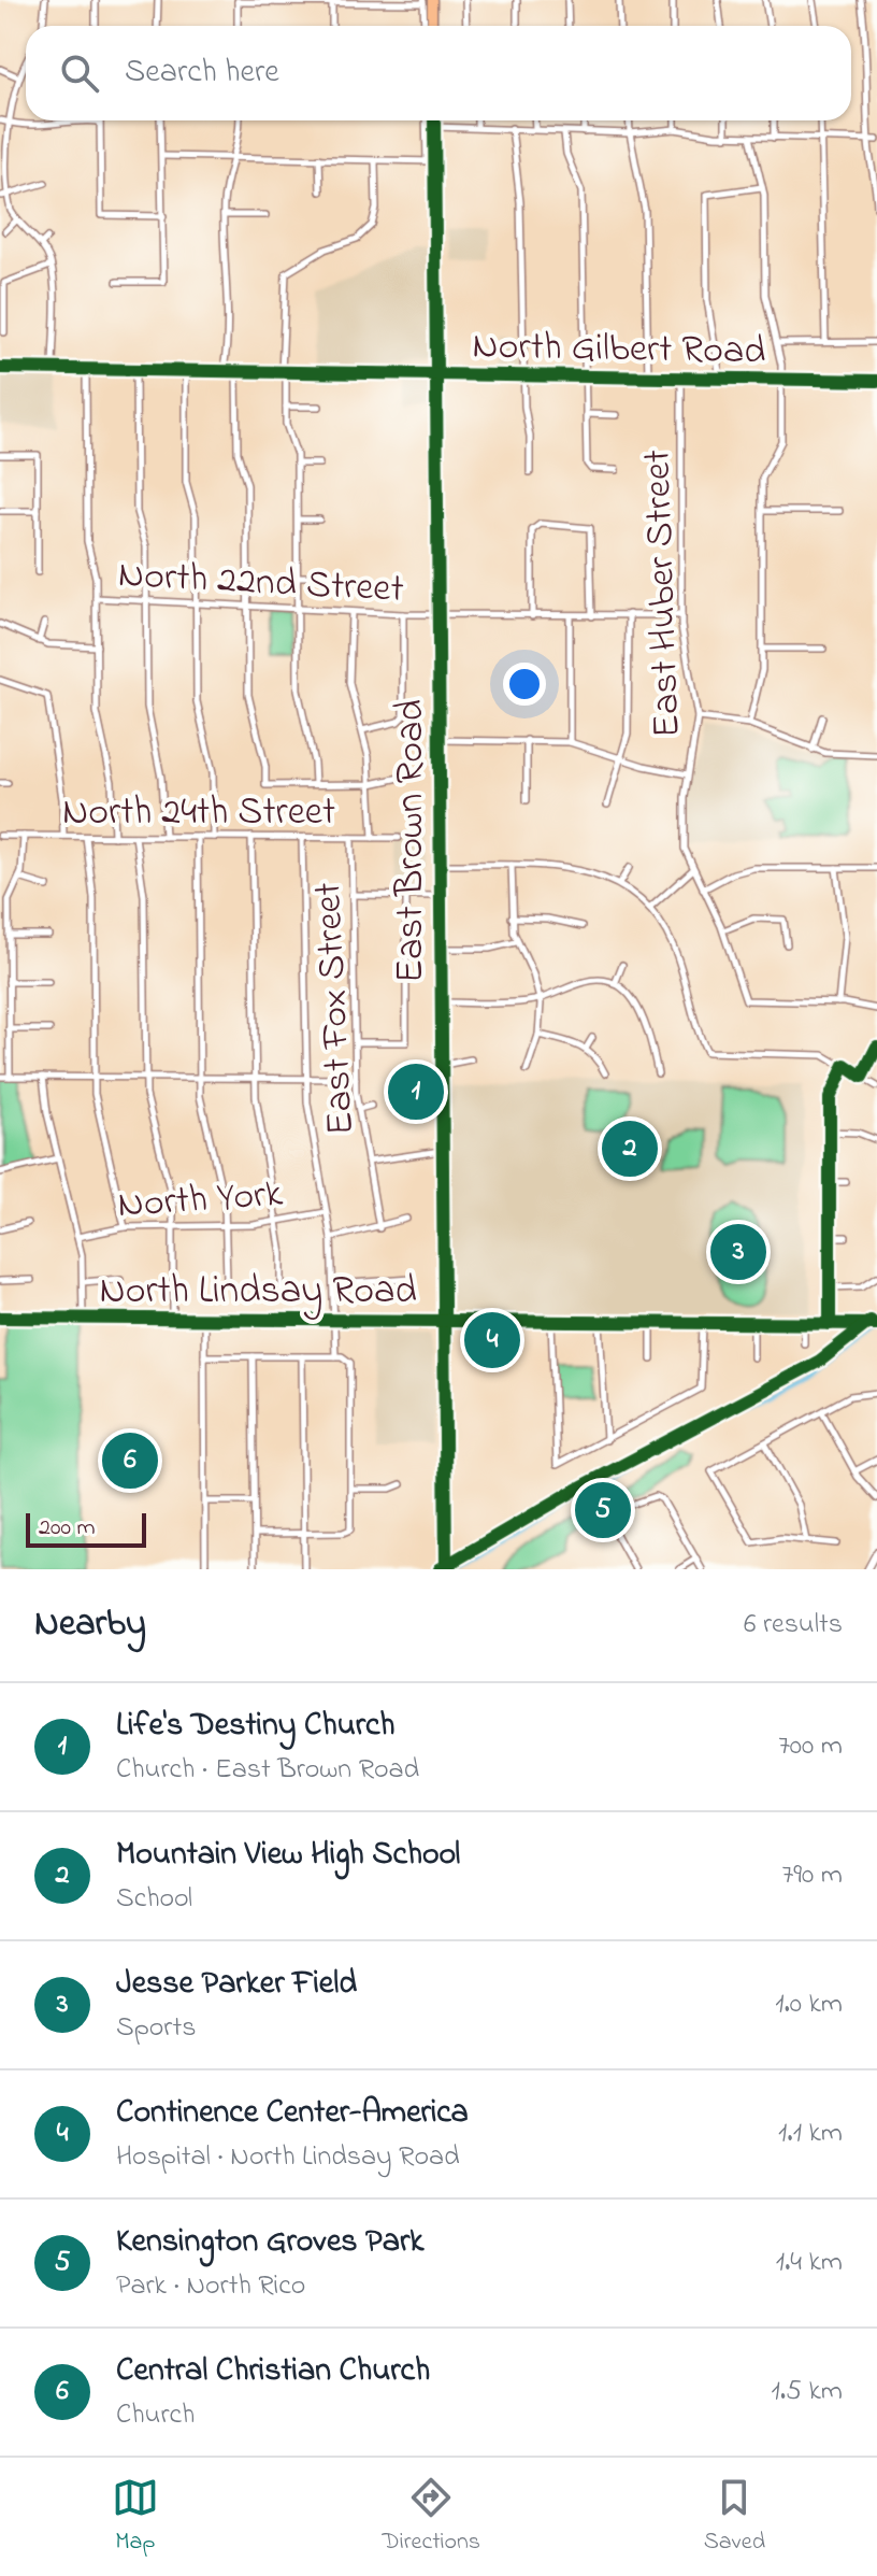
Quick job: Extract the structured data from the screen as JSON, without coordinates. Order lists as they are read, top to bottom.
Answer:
{
  "streets": {
    "main road": ["North Gilbert Road", "East Brown Road", "North Lindsay Road"],
    "street": [
      "North 22nd Street",
      "East Huber Street",
      "North 24th Street",
      "East Fox Street",
      "North York"
    ]
  },
  "crossings": [
    ["North Gilbert Road", "East Huber Street"],
    ["North Gilbert Road", "East Brown Road"],
    ["North 22nd Street", "East Huber Street"],
    ["North 22nd Street", "East Brown Road"],
    ["North 22nd Street", "East Fox Street"],
    ["North 24th Street", "East Fox Street"],
    ["East Brown Road", "North Lindsay Road"]
  ],
  "scale_bar": "200 m",
  "page": {
    "search": "Search here",
    "pins": [
      "1",
      "2",
      "3",
      "4",
      "6",
      "5"
    ],
    "scale": "200 m",
    "heading": ["Nearby", "6 results"],
    "list": [
      {
        "mark": "1",
        "name": "Life's Destiny Church",
        "note": "Church · East Brown Road",
        "value": "700 m"
      },
      {
        "mark": "2",
        "name": "Mountain View High School",
        "note": "School",
        "value": "790 m"
      },
      {
        "mark": "3",
        "name": "Jesse Parker Field",
        "note": "Sports",
        "value": "1.0 km"
      },
      {
        "mark": "4",
        "name": "Continence Center-America",
        "note": "Hospital · North Lindsay Road",
        "value": "1.1 km"
      },
      {
        "mark": "5",
        "name": "Kensington Groves Park",
        "note": "Park · North Rico",
        "value": "1.4 km"
      },
      {
        "mark": "6",
        "name": "Central Christian Church",
        "note": "Church",
        "value": "1.5 km"
      }
    ],
    "nav": ["Map", "Directions", "Saved"]
  }
}
